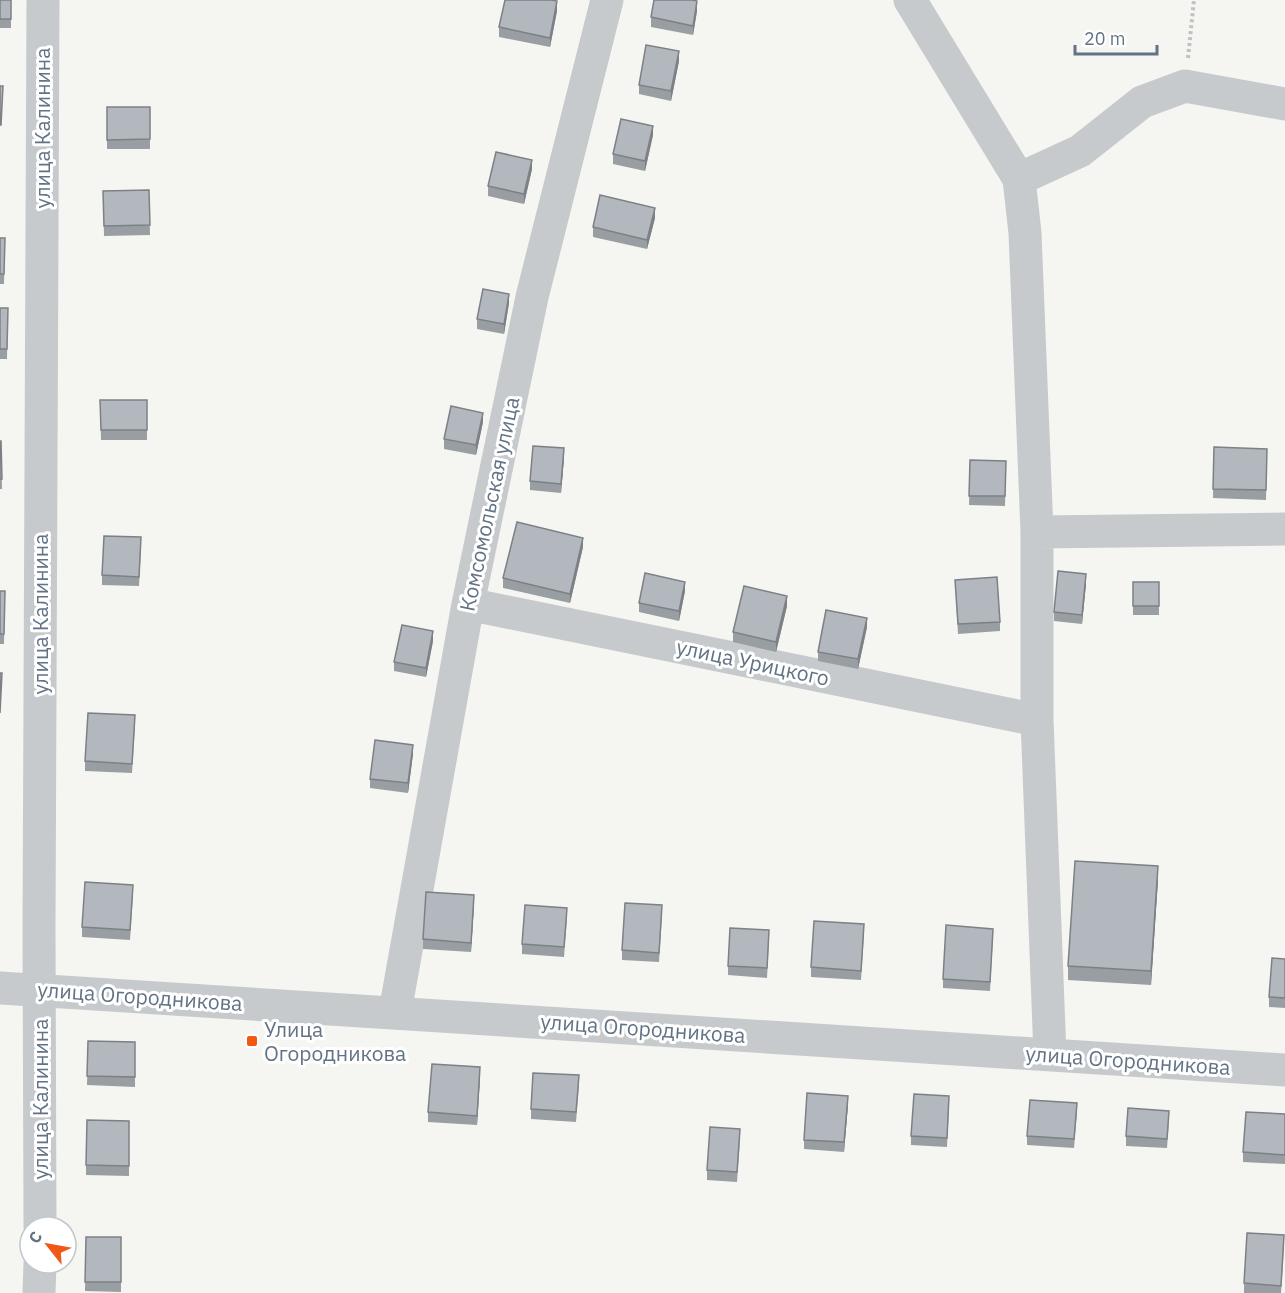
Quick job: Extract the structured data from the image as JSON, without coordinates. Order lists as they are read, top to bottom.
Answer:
{
  "streets": {
    "street": [
      "улица Калинина",
      "Комсомольская улица",
      "улица Урицкого",
      "улица Огородникова"
    ]
  },
  "crossings": [
    ["улица Калинина", "улица Огородникова"],
    ["Комсомольская улица", "улица Урицкого"],
    ["Комсомольская улица", "улица Огородникова"]
  ],
  "places": {
    "transit": ["Улица Огородникова"]
  },
  "scale_bar": "20 m",
  "north": "top left"
}
